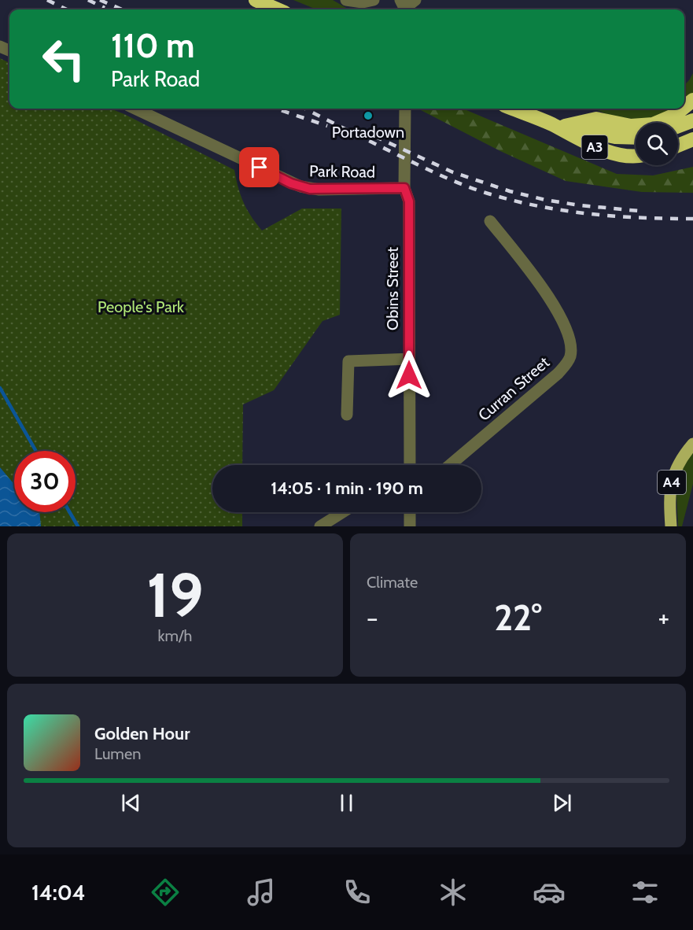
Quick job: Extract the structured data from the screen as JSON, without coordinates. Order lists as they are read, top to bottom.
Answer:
{
  "streets": {
    "highway": ["A3"],
    "main road": ["A4"],
    "street": ["Park Road", "Obins Street", "Curran Street"]
  },
  "crossings": [
    ["Park Road", "Obins Street"]
  ],
  "parks": ["People's Park"],
  "places": ["Portadown"],
  "page": {
    "turn": ["110 m", "Park Road"],
    "limit": "30",
    "trip": "14:05 · 1 min · 190 m",
    "tile": [
      ["19", "km/h"],
      "Climate"
    ],
    "heat": ["−", "22°", "+"],
    "song": ["Golden Hour", "Lumen"],
    "tabs": "14:04"
  }
}
